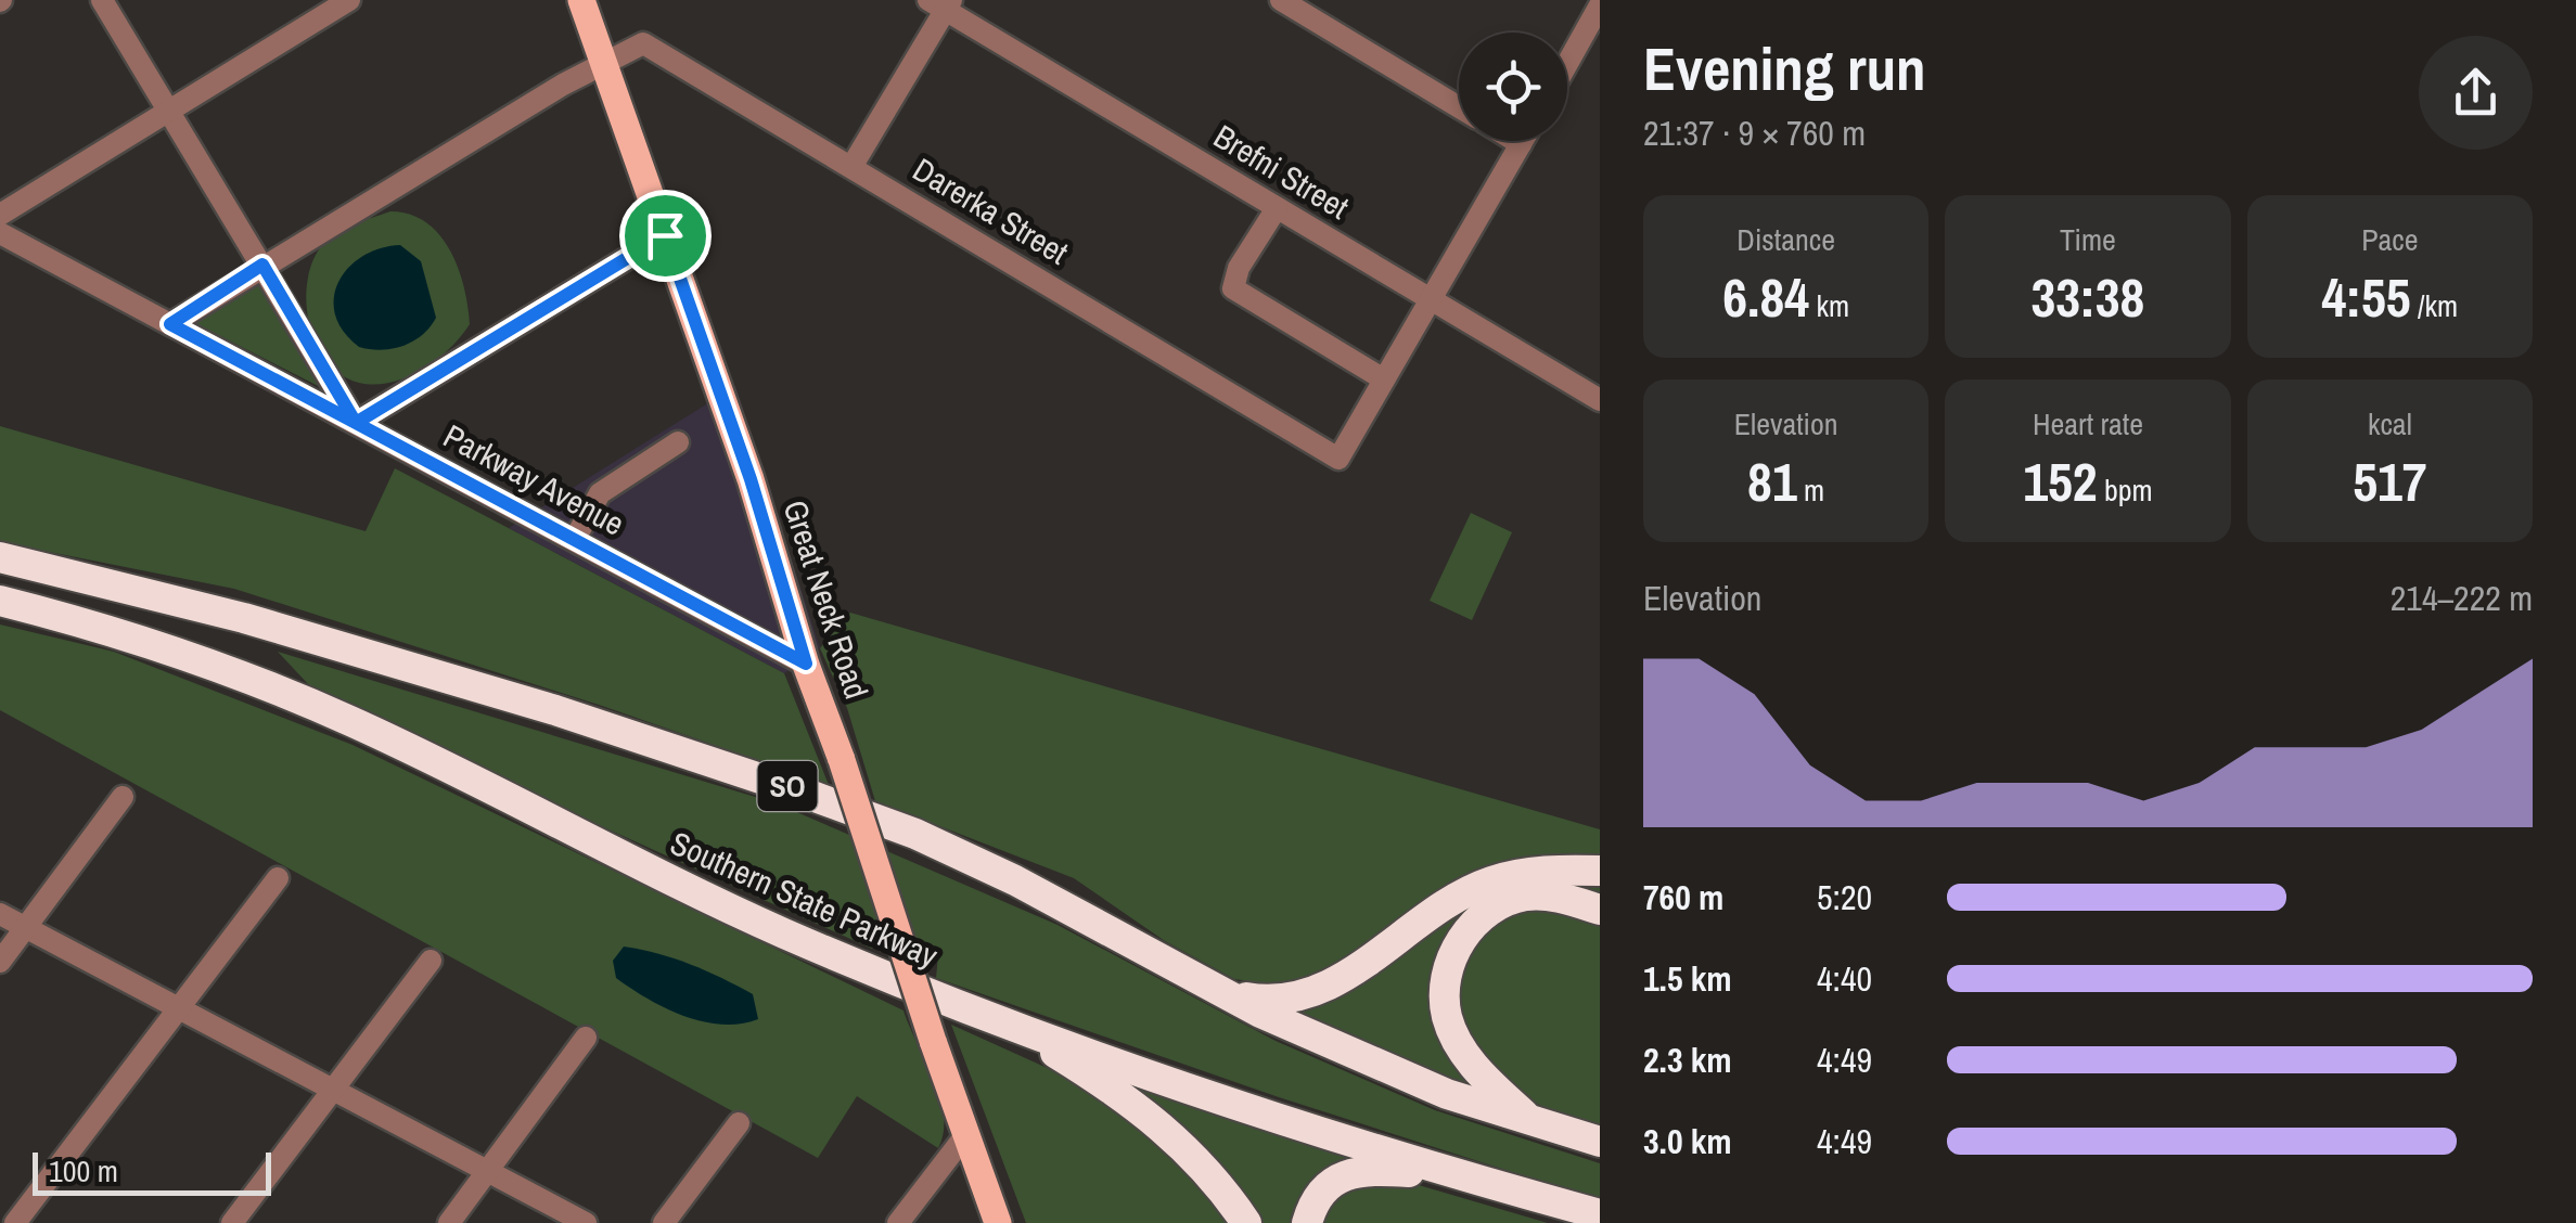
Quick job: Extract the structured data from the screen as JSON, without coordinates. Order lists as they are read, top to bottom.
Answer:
{
  "streets": {
    "highway": ["SO", "Southern State Parkway"],
    "main road": ["Great Neck Road"],
    "street": ["Brefni Street", "Darerka Street", "Parkway Avenue"]
  },
  "crossings": [
    ["Darerka Street", "Great Neck Road"],
    ["Parkway Avenue", "Great Neck Road"]
  ],
  "scale_bar": "100 m",
  "page": {
    "heading": ["Evening run", "21:37 · 9 × 760 m"],
    "stats": [
      ["Distance", "6.84 km"],
      ["Time", "33:38"],
      ["Pace", "4:55 /km"],
      ["Elevation", "81 m"],
      ["Heart rate", "152 bpm"],
      ["kcal", "517"]
    ],
    "chart": ["Elevation", "214–222 m"],
    "list": [
      {
        "name": "760 m",
        "note": "5:20"
      },
      {
        "name": "1.5 km",
        "note": "4:40"
      },
      {
        "name": "2.3 km",
        "note": "4:49"
      },
      {
        "name": "3.0 km",
        "note": "4:49"
      }
    ],
    "scale": "100 m"
  }
}
